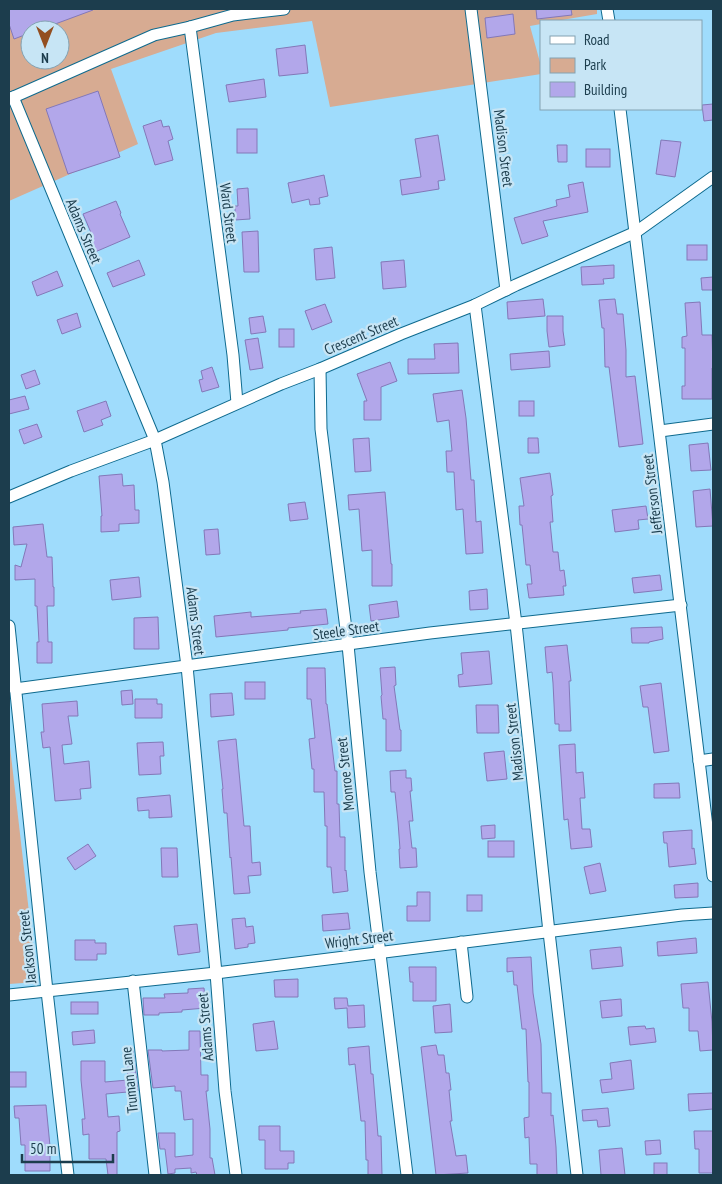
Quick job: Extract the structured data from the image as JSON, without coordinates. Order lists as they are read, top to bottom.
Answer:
{
  "streets": {
    "street": [
      "Madison Street",
      "Ward Street",
      "Adams Street",
      "Crescent Street",
      "Jefferson Street",
      "Steele Street",
      "Monroe Street",
      "Wright Street",
      "Jackson Street",
      "Truman Lane"
    ]
  },
  "crossings": [
    ["Madison Street", "Crescent Street"],
    ["Madison Street", "Steele Street"],
    ["Madison Street", "Wright Street"],
    ["Ward Street", "Crescent Street"],
    ["Adams Street", "Crescent Street"],
    ["Adams Street", "Steele Street"],
    ["Adams Street", "Wright Street"],
    ["Crescent Street", "Jefferson Street"],
    ["Crescent Street", "Monroe Street"],
    ["Jefferson Street", "Steele Street"],
    ["Steele Street", "Monroe Street"],
    ["Steele Street", "Jackson Street"],
    ["Monroe Street", "Wright Street"],
    ["Wright Street", "Jackson Street"],
    ["Wright Street", "Truman Lane"]
  ],
  "legend": ["Road", "Park", "Building"],
  "scale_bar": "50 m",
  "north": "bottom"
}
